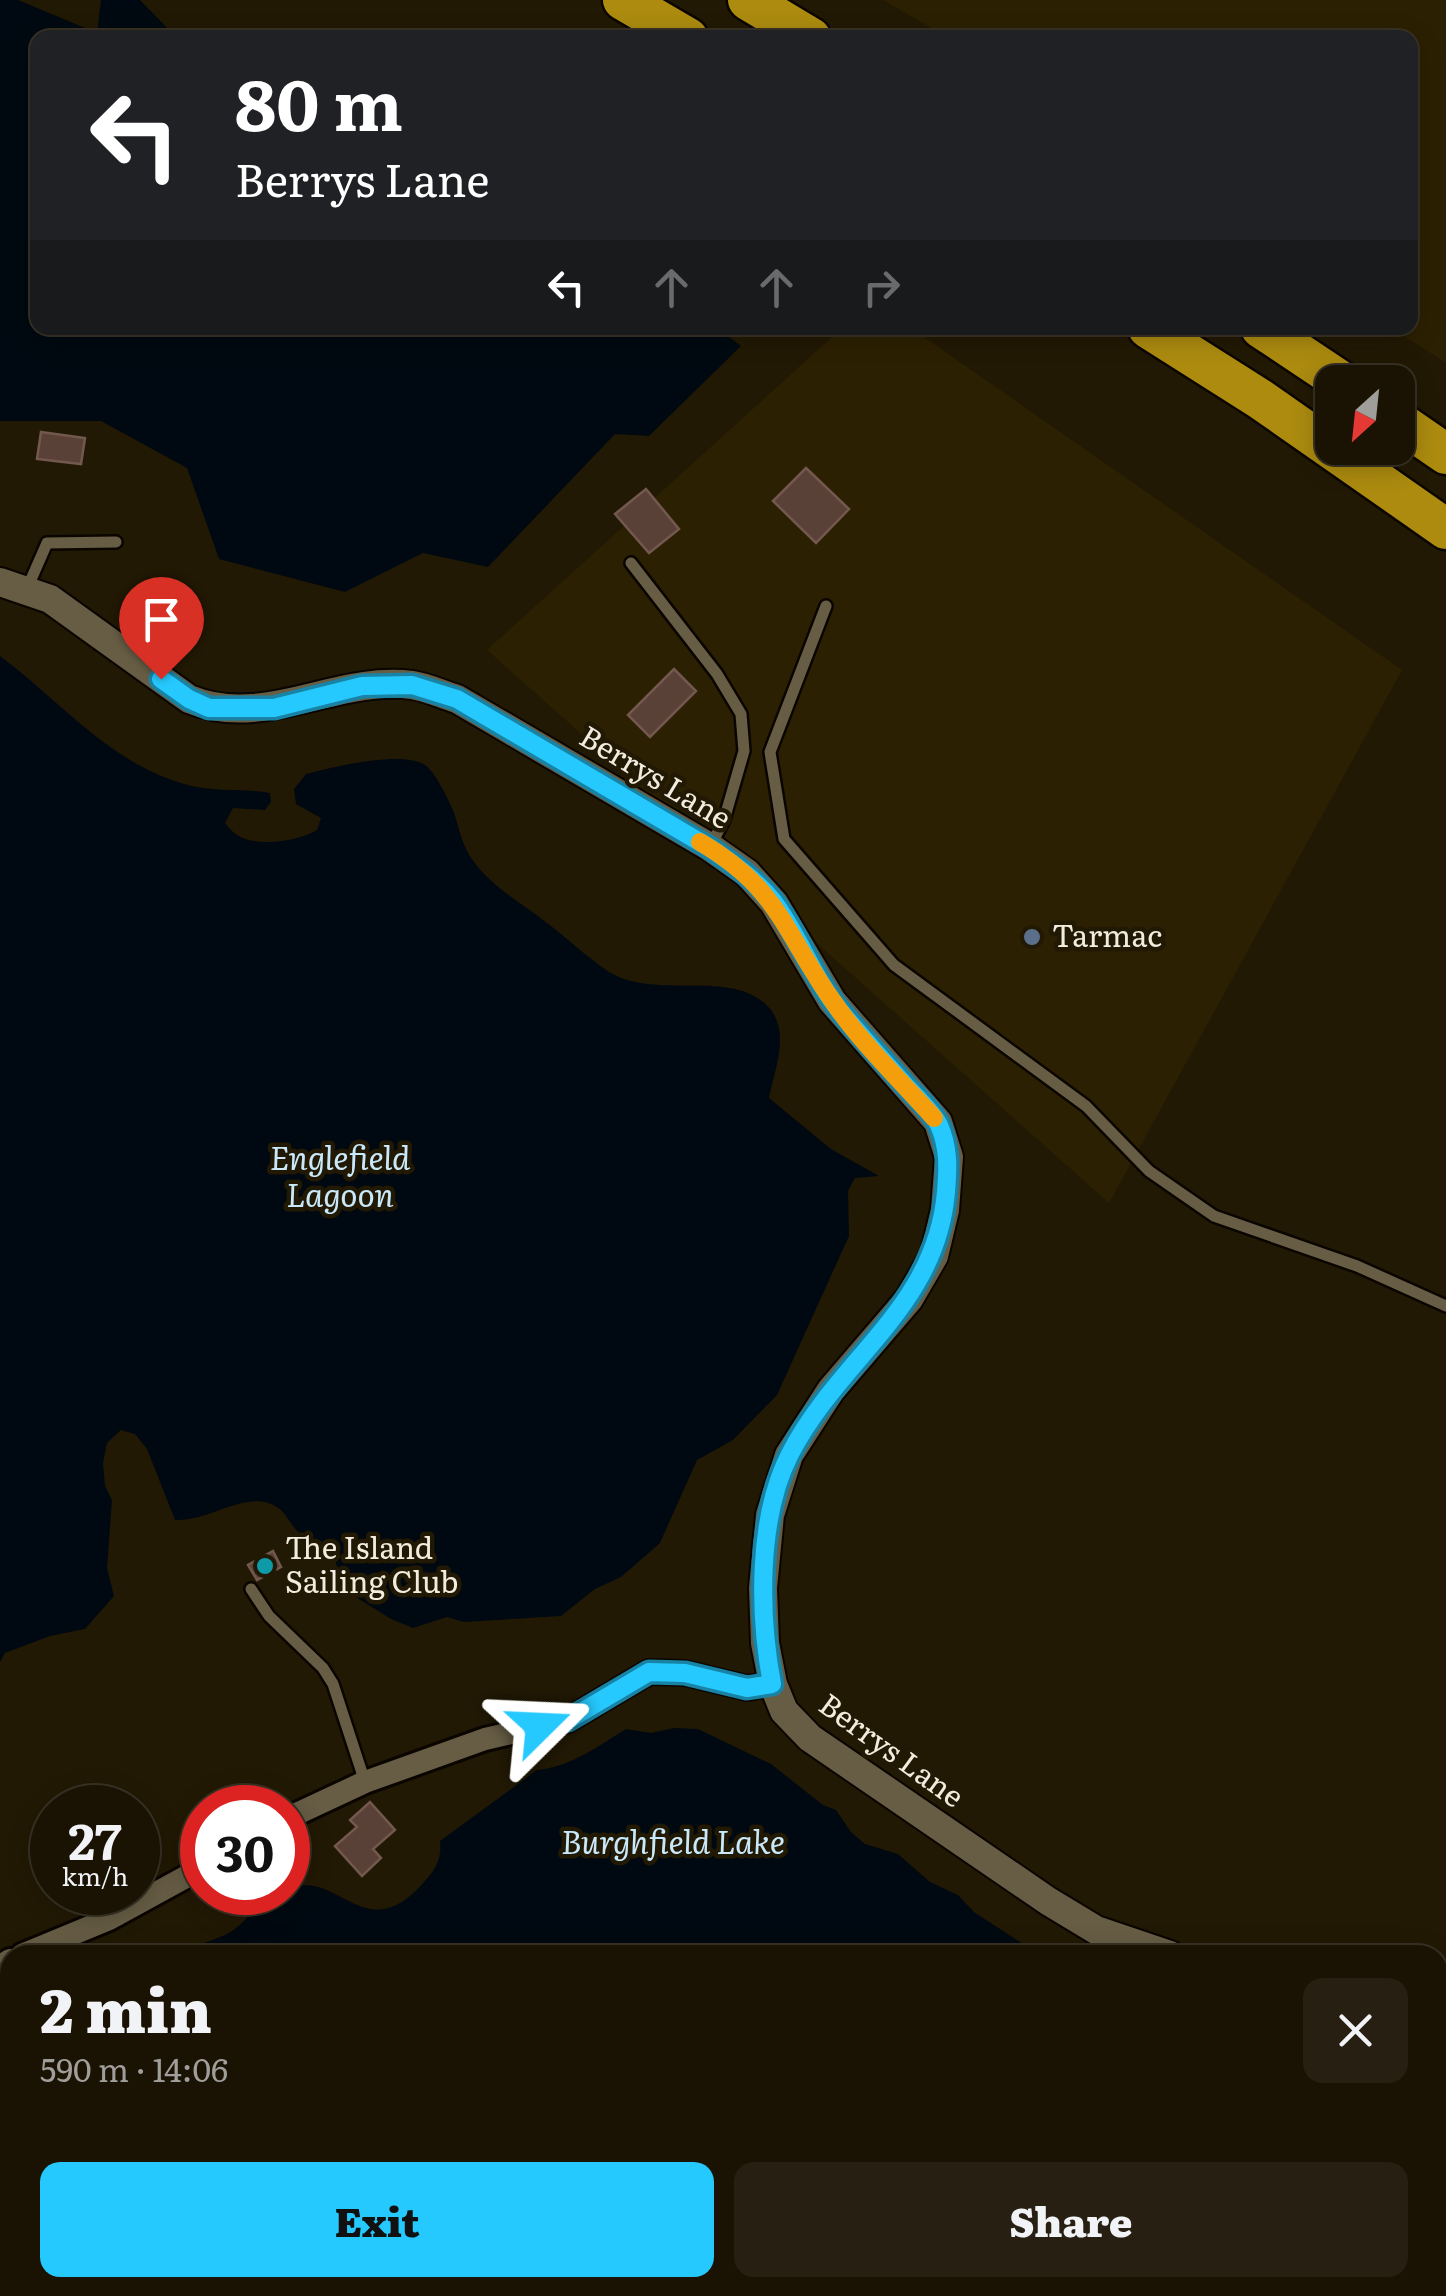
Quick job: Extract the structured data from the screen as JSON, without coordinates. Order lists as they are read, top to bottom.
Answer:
{
  "streets": {
    "street": ["Berrys Lane"]
  },
  "water": ["Englefield Lagoon", "Burghfield Lake"],
  "places": ["Tarmac", "The Island Sailing Club"],
  "north": "bottom left",
  "page": {
    "turn": ["80 m", "Berrys Lane"],
    "speed": "27 km/h",
    "limit": "30",
    "heading": ["2 min", "590 m · 14:06"],
    "buttons": ["Exit", "Share"]
  }
}
